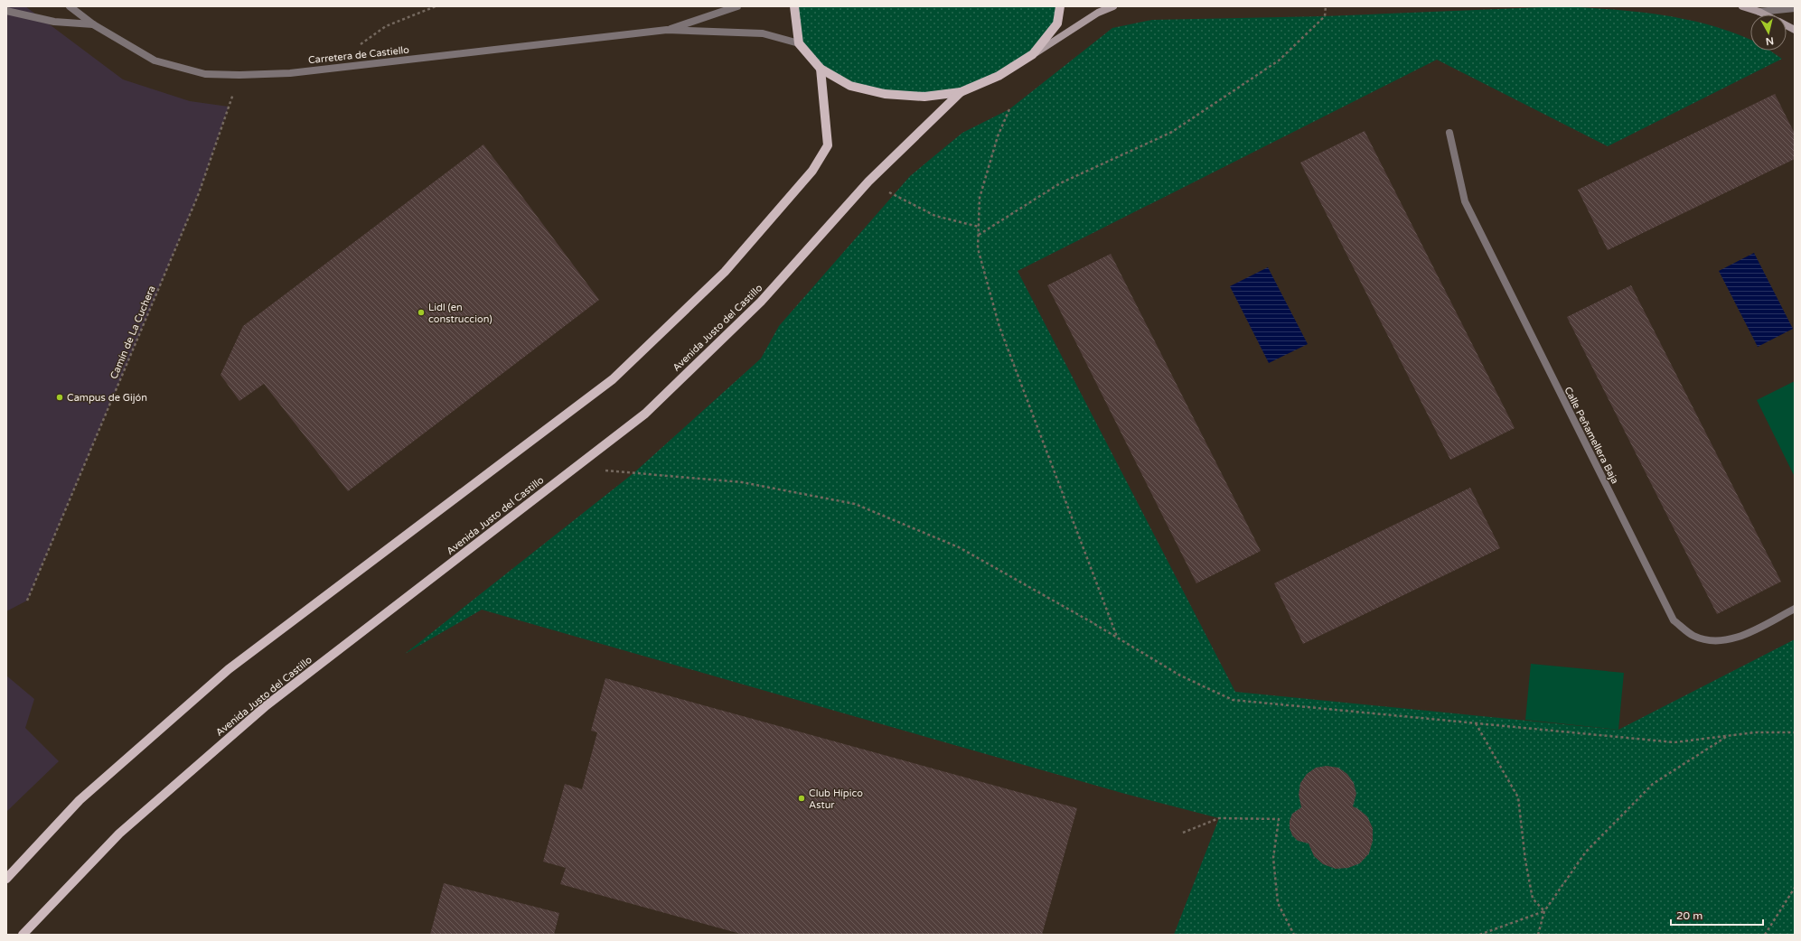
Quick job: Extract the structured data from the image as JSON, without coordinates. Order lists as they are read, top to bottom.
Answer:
{
  "streets": {
    "main road": ["Avenida Justo del Castillo"],
    "street": ["Carretera de Castiello", "Calle Peñamellera Baja"],
    "path": ["Camín de La Cuchera"]
  },
  "places": ["Lidl (en construccion)", "Campus de Gijón", "Club Hípico Astur"],
  "scale_bar": "20 m",
  "north": "bottom"
}
